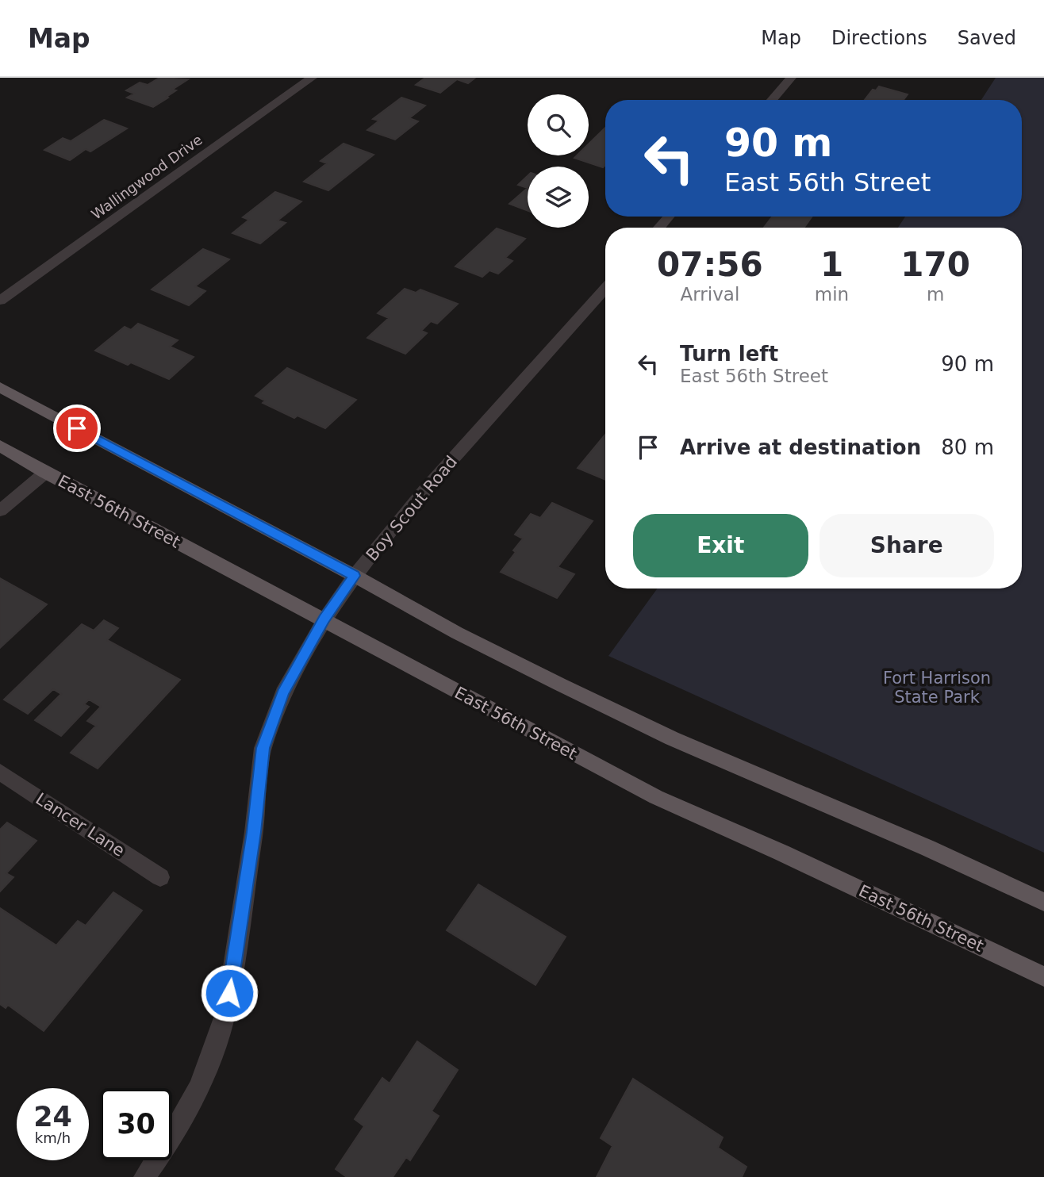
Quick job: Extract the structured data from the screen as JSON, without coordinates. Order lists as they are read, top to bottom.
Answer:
{
  "streets": {
    "main road": ["East 56th Street"],
    "street": ["Wallingwood Drive", "Boy Scout Road", "Lancer Lane"]
  },
  "crossings": [
    ["Boy Scout Road", "East 56th Street"]
  ],
  "parks": ["Fort Harrison State Park"],
  "page": {
    "header": "Map",
    "nav": ["Map", "Directions", "Saved"],
    "turn": ["90 m", "East 56th Street"],
    "eta": [
      "07:56",
      "Arrival",
      "1",
      "min",
      "170",
      "m"
    ],
    "list": [
      {
        "name": "Turn left",
        "note": "East 56th Street",
        "value": "90 m"
      },
      {
        "name": "Arrive at destination",
        "value": "80 m"
      }
    ],
    "buttons": ["Exit", "Share"],
    "speed": "24 km/h",
    "limit": "30"
  }
}
